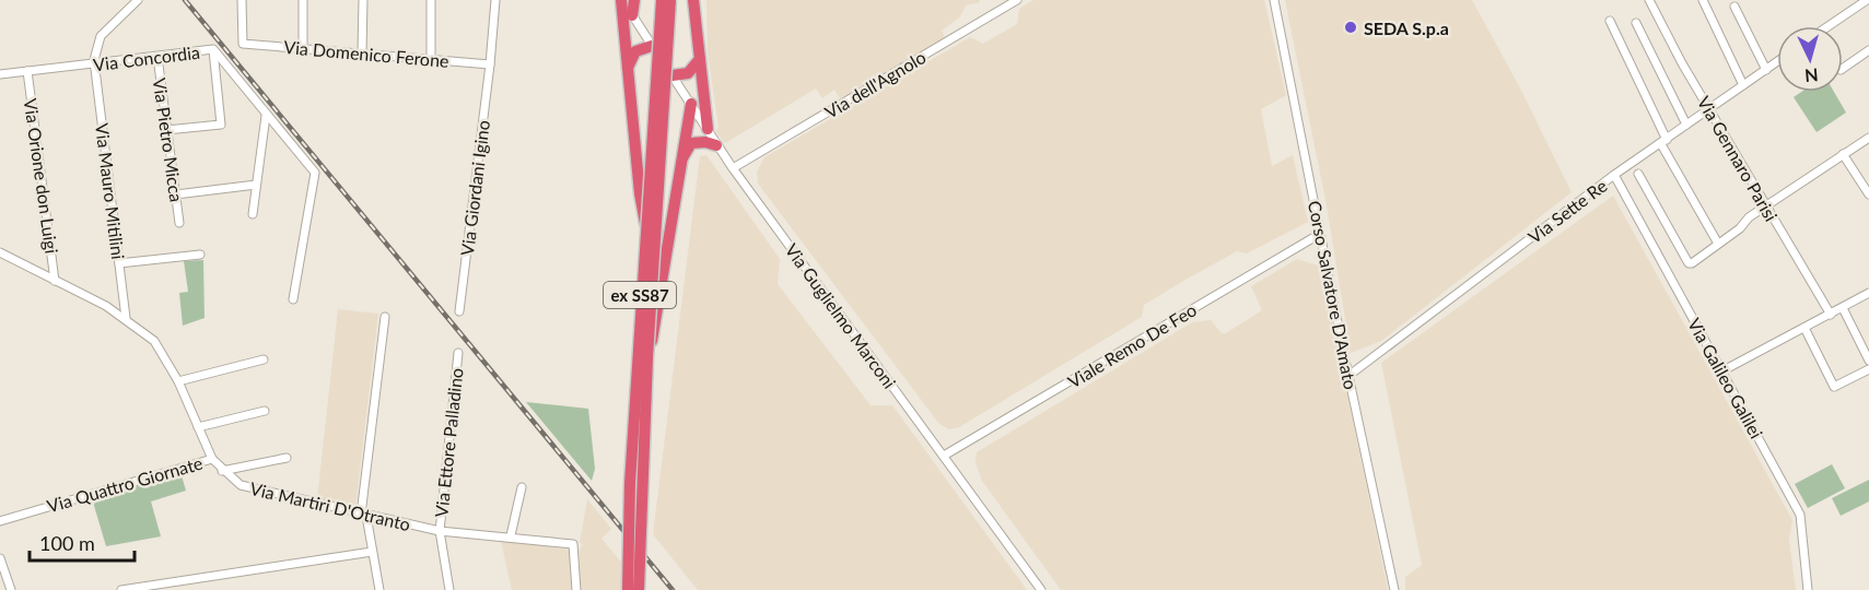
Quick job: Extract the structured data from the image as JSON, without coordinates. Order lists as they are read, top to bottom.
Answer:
{
  "streets": {
    "highway": ["ex SS87"],
    "street": [
      "Via Domenico Ferone",
      "Via Concordia",
      "Via dell'Agnolo",
      "Via Pietro Micca",
      "Via Gennaro Parisi",
      "Via Orione don Luigi",
      "Via Giordani Igino",
      "Via Mauro Mitilini",
      "Via Sette Re",
      "Corso Salvatore D'Amato",
      "Via Guglielmo Marconi",
      "Viale Remo De Feo",
      "Via Galileo Galilei",
      "Via Ettore Palladino",
      "Via Quattro Giornate",
      "Via Martiri D'Otranto"
    ]
  },
  "crossings": [
    ["Via Domenico Ferone", "Via Giordani Igino"],
    ["Via Concordia", "Via Pietro Micca"],
    ["Via Concordia", "Via Orione don Luigi"],
    ["Via Concordia", "Via Mauro Mitilini"],
    ["Via dell'Agnolo", "Via Guglielmo Marconi"],
    ["Via Gennaro Parisi", "Via Sette Re"],
    ["Via Orione don Luigi", "Via Martiri D'Otranto"],
    ["Via Mauro Mitilini", "Via Martiri D'Otranto"],
    ["Via Sette Re", "Corso Salvatore D'Amato"],
    ["Via Sette Re", "Via Galileo Galilei"],
    ["Corso Salvatore D'Amato", "Viale Remo De Feo"],
    ["Via Guglielmo Marconi", "Viale Remo De Feo"],
    ["Via Ettore Palladino", "Via Martiri D'Otranto"],
    ["Via Quattro Giornate", "Via Martiri D'Otranto"]
  ],
  "places": ["SEDA S.p.a"],
  "scale_bar": "100 m",
  "north": "bottom"
}
